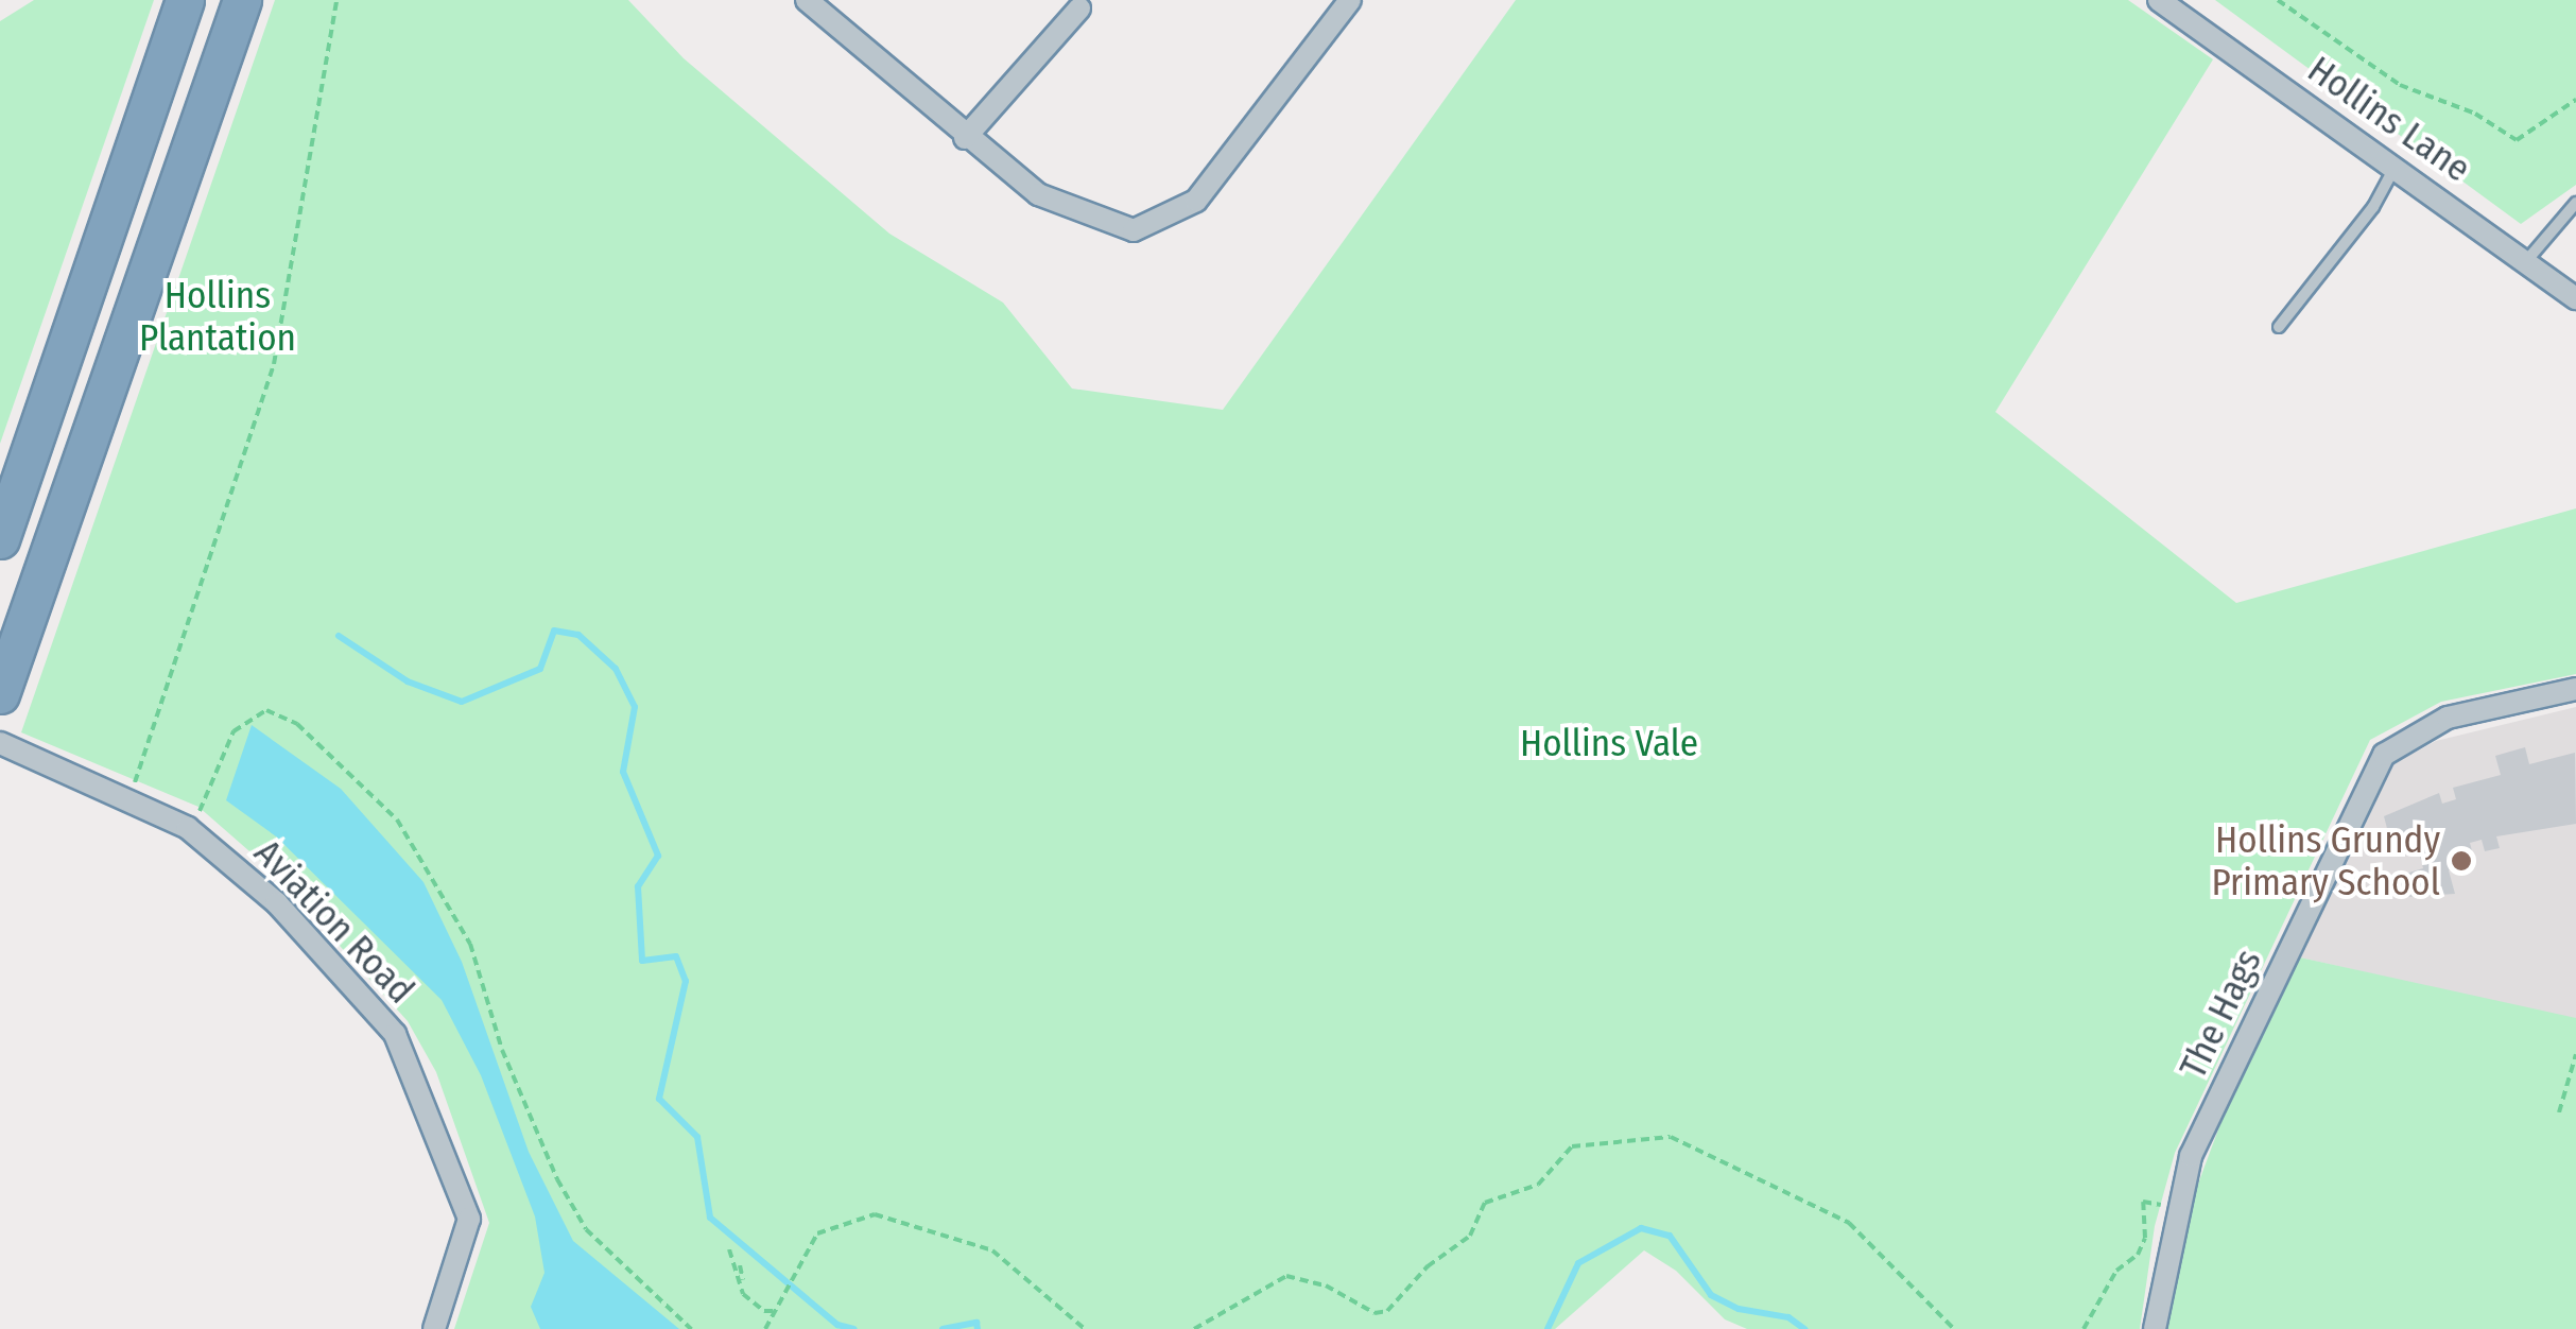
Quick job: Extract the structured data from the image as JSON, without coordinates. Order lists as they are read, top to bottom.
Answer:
{
  "streets": {
    "street": ["Hollins Lane", "Aviation Road", "The Hags"]
  },
  "parks": ["Hollins Plantation", "Hollins Vale"],
  "places": ["Hollins Grundy Primary School"]
}
